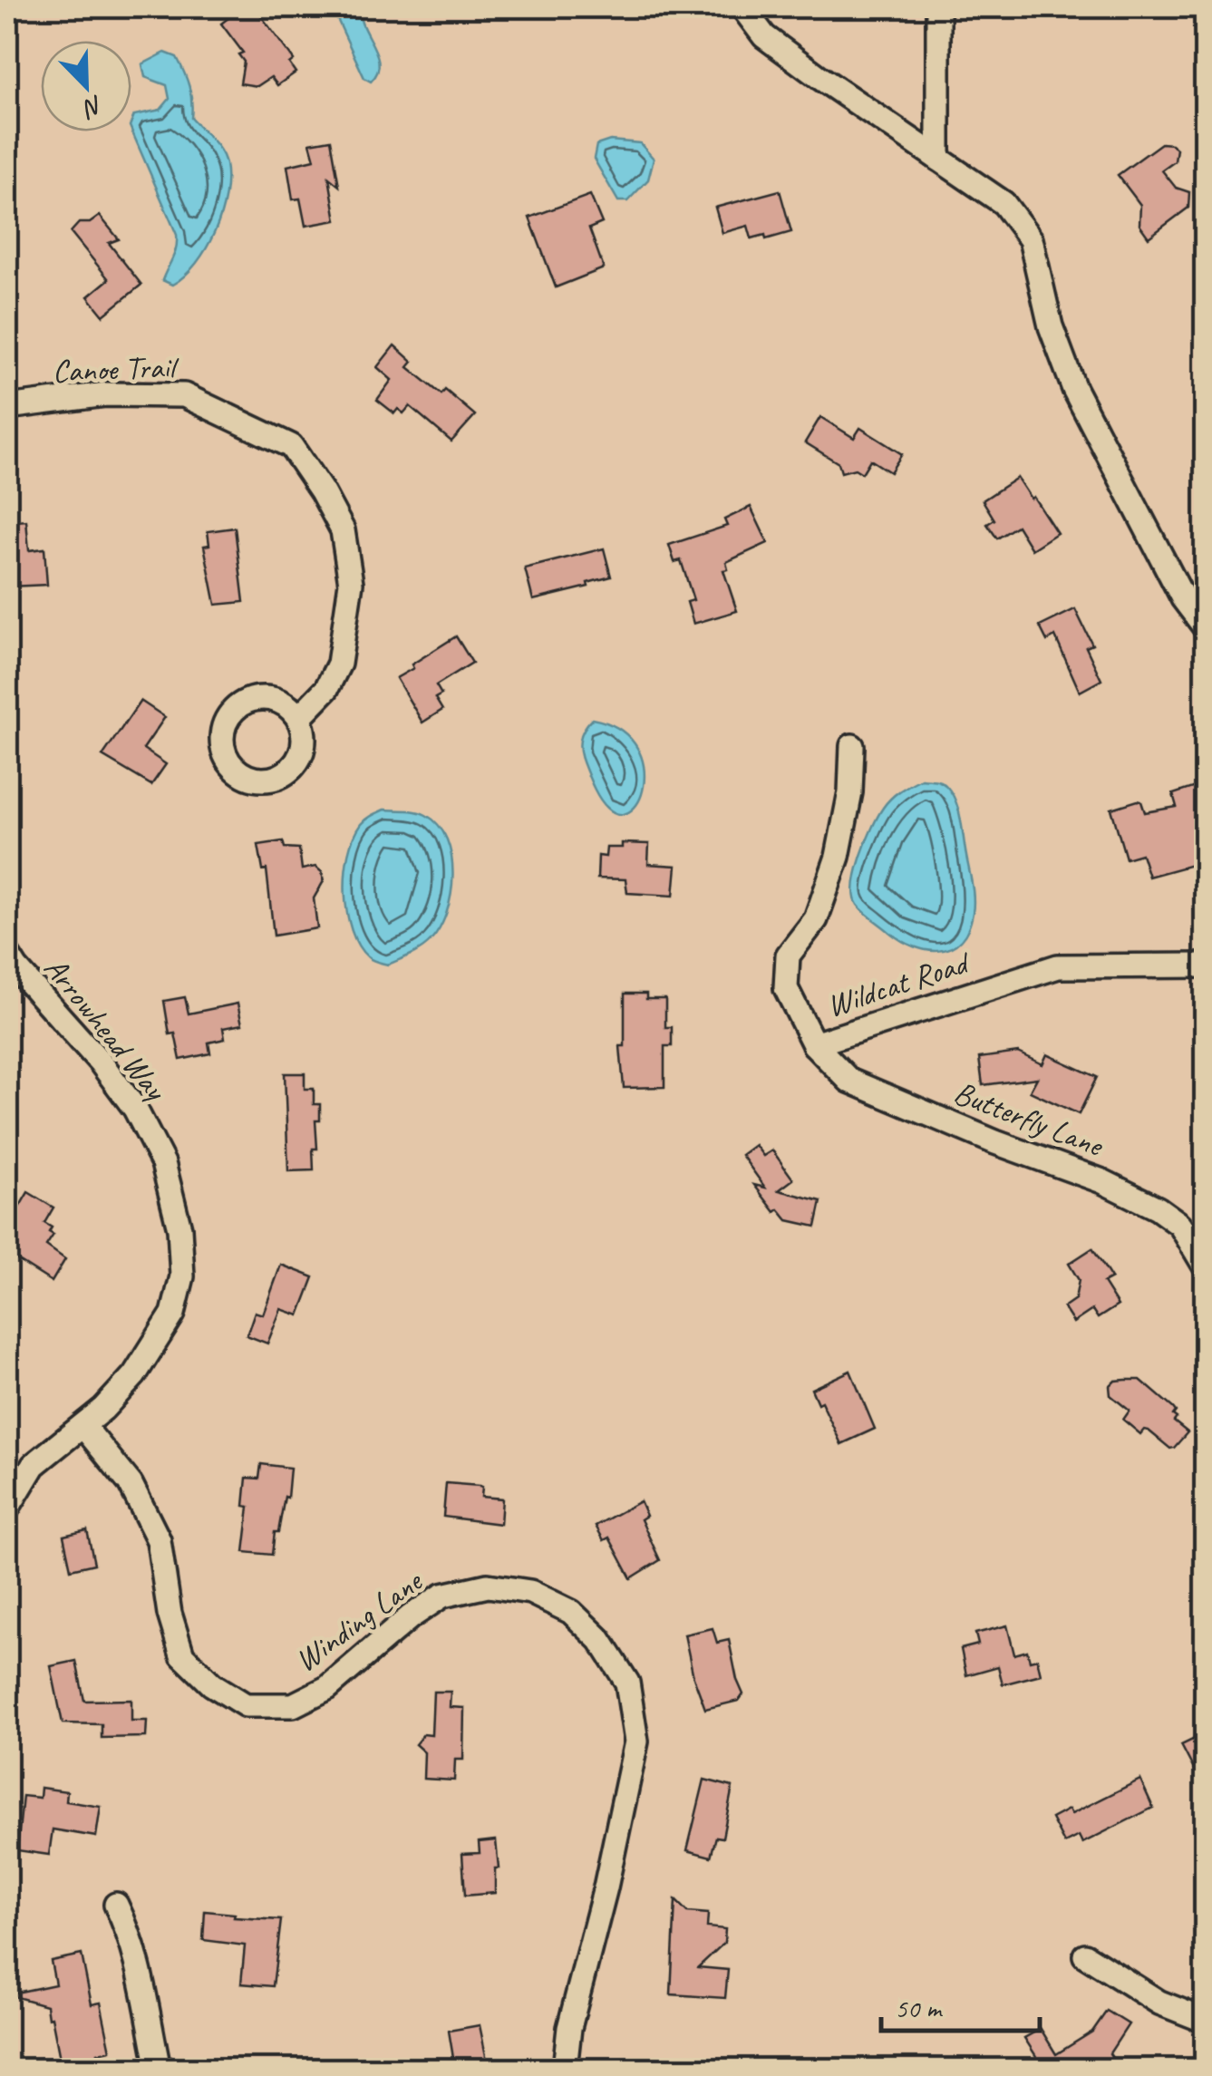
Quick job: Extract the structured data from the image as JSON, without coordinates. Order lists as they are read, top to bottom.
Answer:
{
  "streets": {
    "street": [
      "Canoe Trail",
      "Wildcat Road",
      "Arrowhead Way",
      "Butterfly Lane",
      "Winding Lane"
    ]
  },
  "crossings": [
    ["Wildcat Road", "Butterfly Lane"],
    ["Arrowhead Way", "Winding Lane"]
  ],
  "scale_bar": "50 m",
  "north": "bottom right"
}
